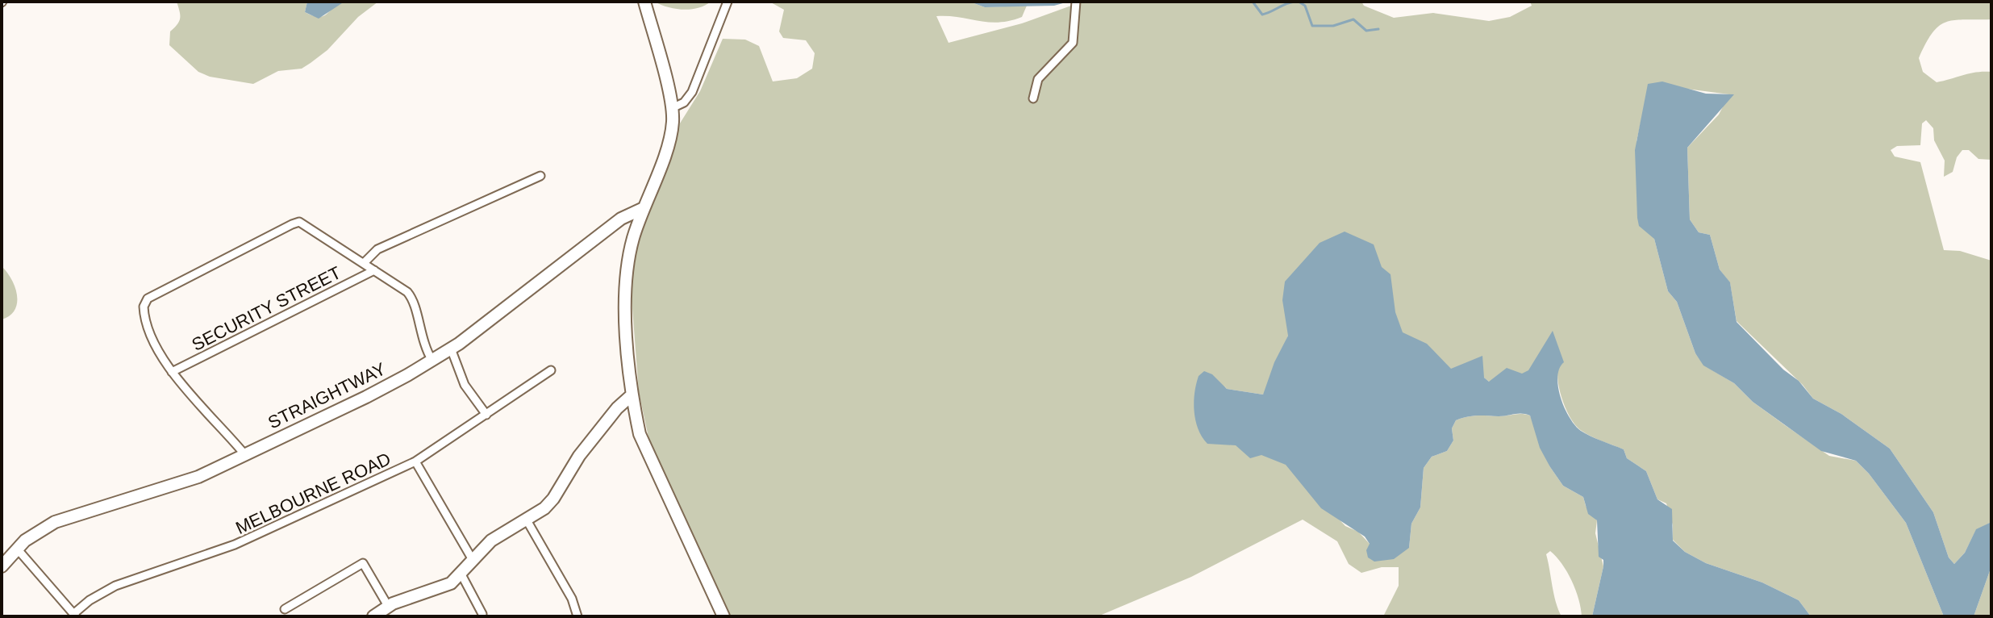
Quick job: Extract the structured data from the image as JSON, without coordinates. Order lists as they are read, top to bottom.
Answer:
{
  "streets": {
    "street": ["SECURITY STREET", "STRAIGHTWAY", "MELBOURNE ROAD"]
  }
}
